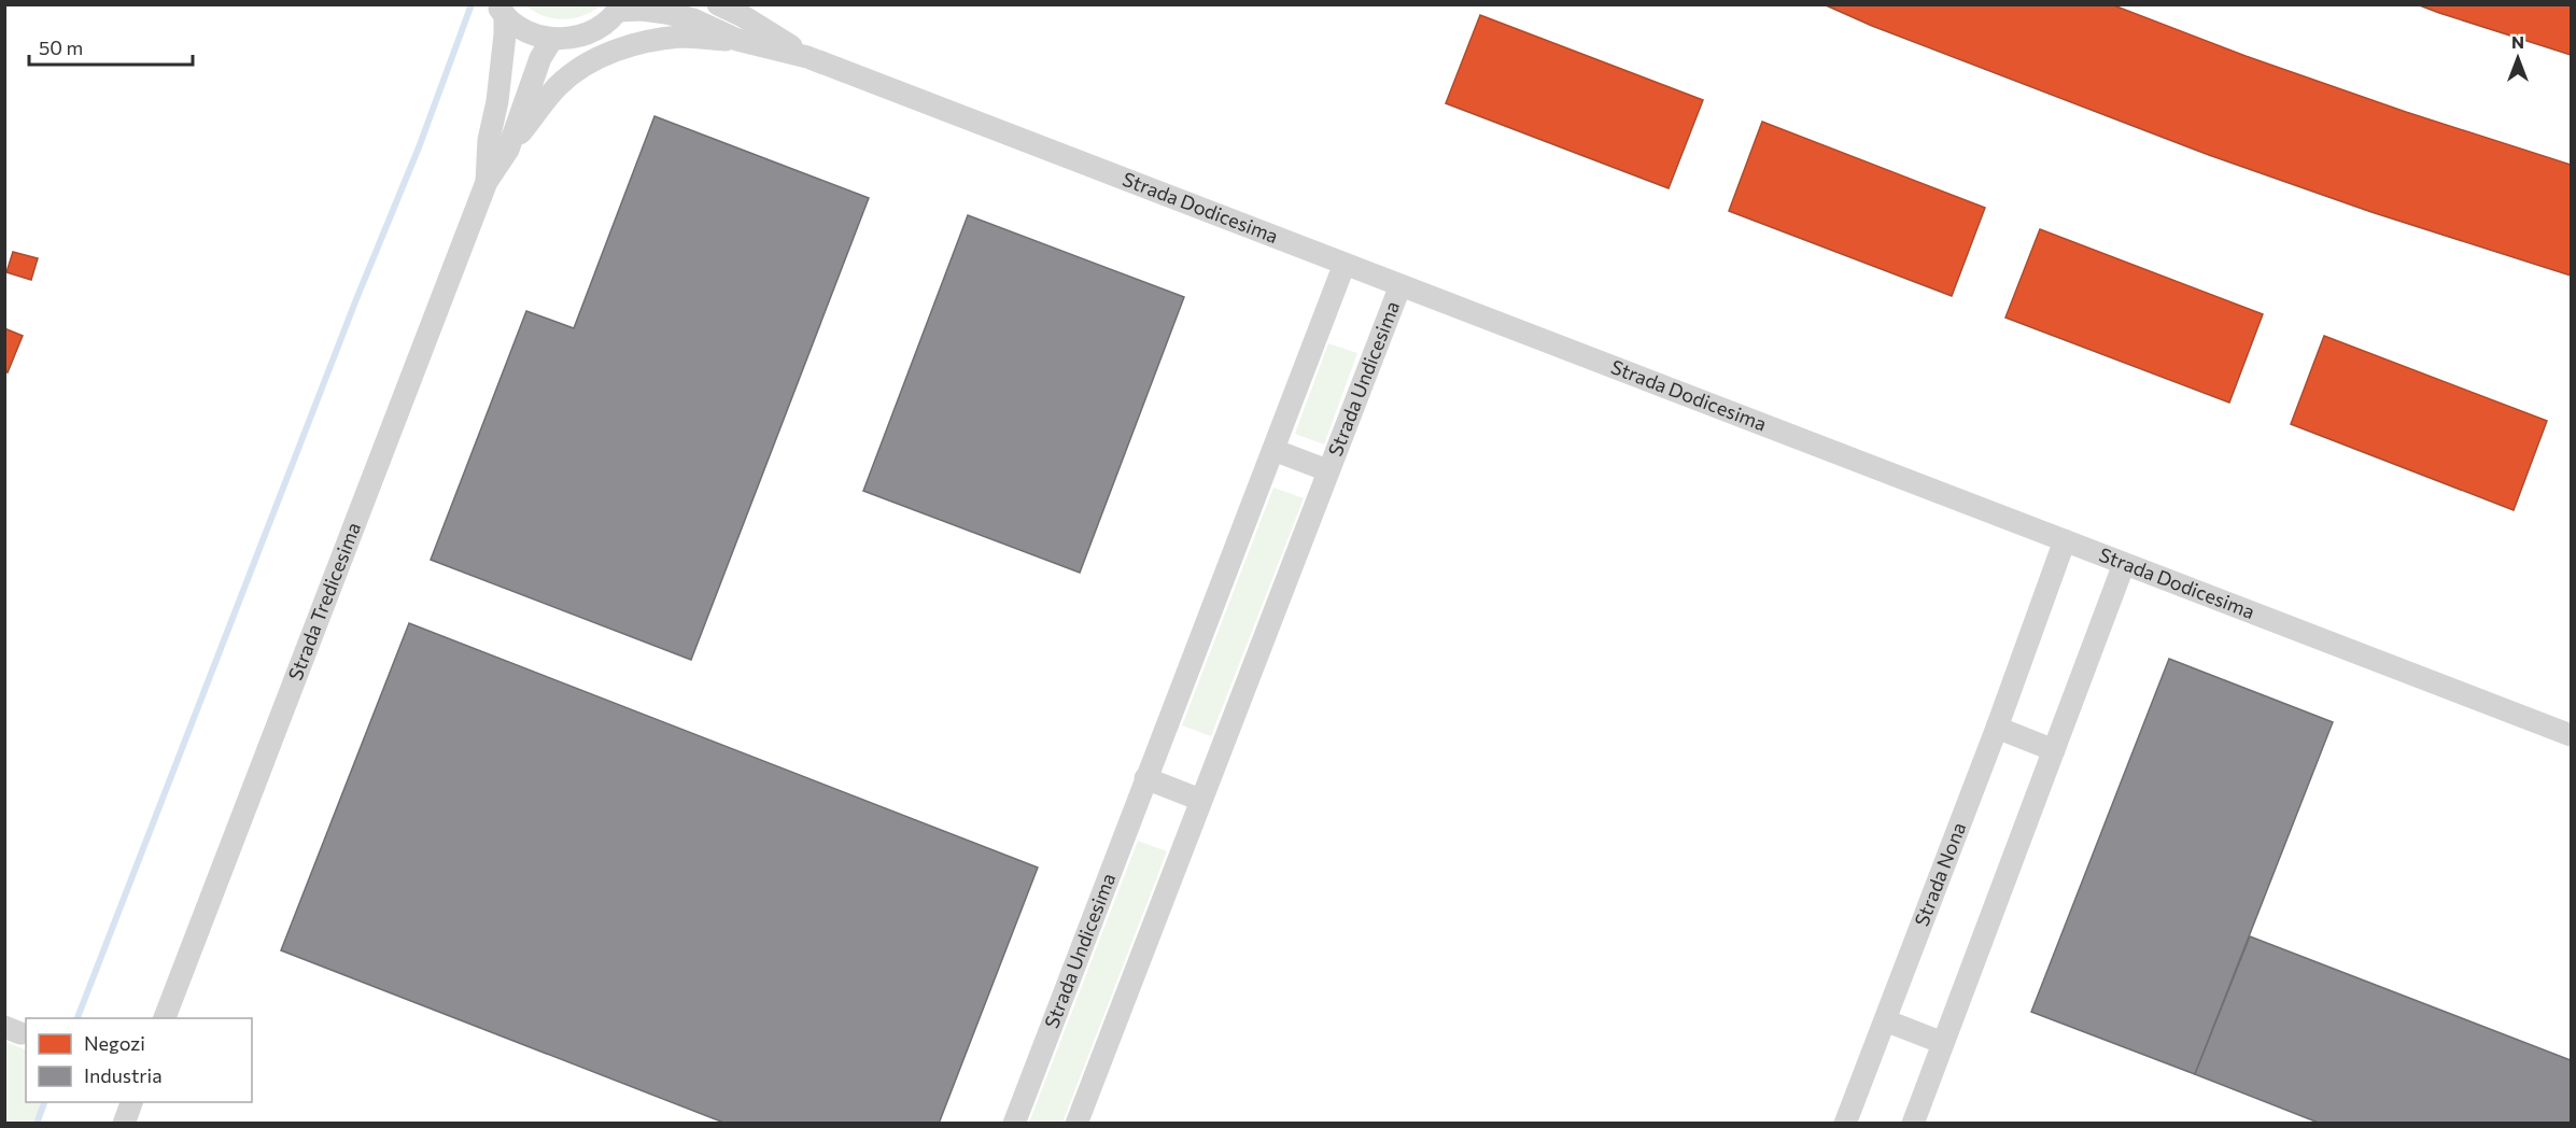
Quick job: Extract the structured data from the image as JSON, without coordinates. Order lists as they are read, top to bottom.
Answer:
{
  "streets": {
    "street": [
      "Strada Dodicesima",
      "Strada Undicesima",
      "Strada Tredicesima",
      "Strada Nona"
    ]
  },
  "crossings": [
    ["Strada Dodicesima", "Strada Undicesima"],
    ["Strada Dodicesima", "Strada Nona"]
  ],
  "legend": ["Negozi", "Industria"],
  "scale_bar": "50 m",
  "north": "top"
}
